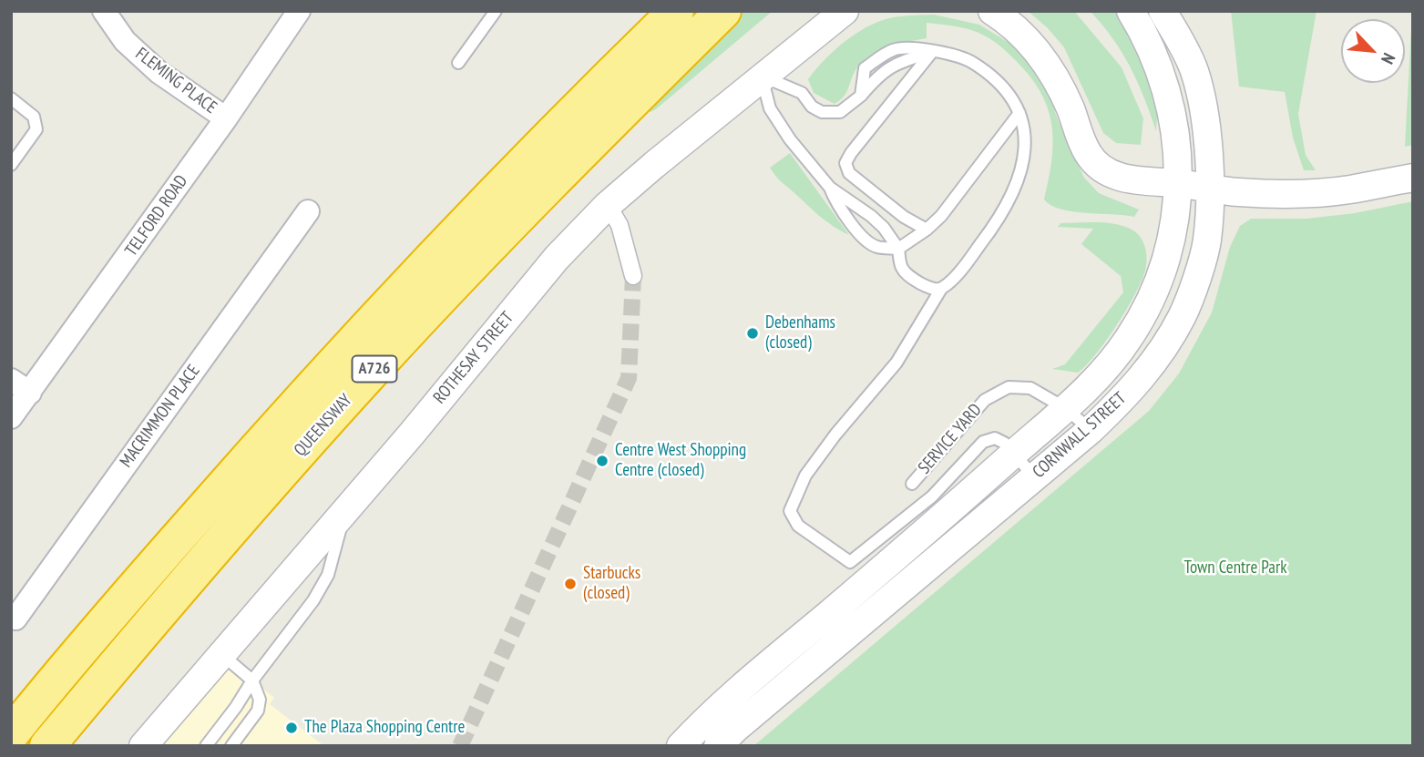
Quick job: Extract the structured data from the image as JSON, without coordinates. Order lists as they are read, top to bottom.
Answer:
{
  "streets": {
    "highway": ["A726", "QUEENSWAY"],
    "street": [
      "FLEMING PLACE",
      "TELFORD ROAD",
      "ROTHESAY STREET",
      "MACRIMMON PLACE",
      "CORNWALL STREET"
    ],
    "lane": ["SERVICE YARD"]
  },
  "crossings": [
    ["FLEMING PLACE", "TELFORD ROAD"],
    ["CORNWALL STREET", "SERVICE YARD"]
  ],
  "parks": ["Town Centre Park"],
  "places": [
    "Debenhams (closed)",
    "Centre West Shopping Centre (closed)",
    "Starbucks (closed)",
    "The Plaza Shopping Centre"
  ],
  "north": "bottom right"
}
